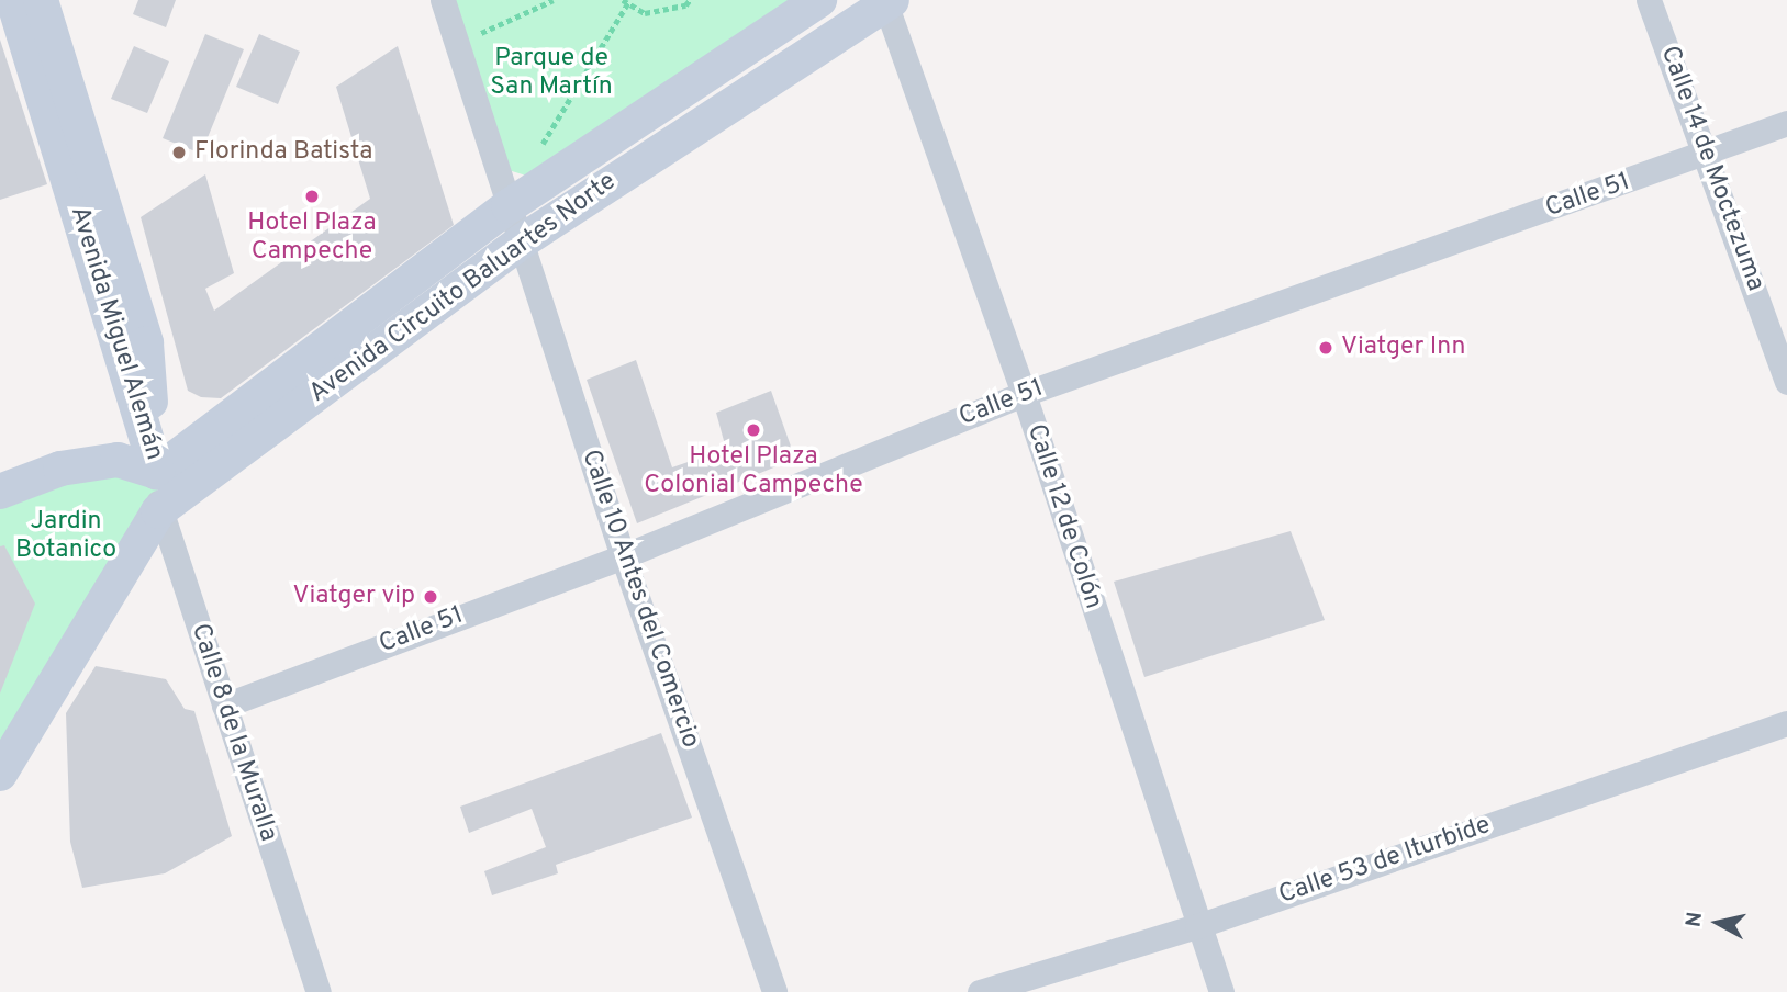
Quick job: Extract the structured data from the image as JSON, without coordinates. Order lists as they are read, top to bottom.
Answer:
{
  "streets": {
    "main road": ["Avenida Circuito Baluartes Norte", "Avenida Miguel Alemán"],
    "street": [
      "Calle 14 de Moctezuma",
      "Calle 51",
      "Calle 12 de Colón",
      "Calle 10 Antes del Comercio",
      "Calle 8 de la Muralla",
      "Calle 53 de Iturbide"
    ]
  },
  "crossings": [
    ["Calle 14 de Moctezuma", "Calle 51"],
    ["Calle 51", "Calle 12 de Colón"],
    ["Calle 51", "Calle 10 Antes del Comercio"],
    ["Calle 51", "Calle 8 de la Muralla"],
    ["Avenida Circuito Baluartes Norte", "Avenida Miguel Alemán"],
    ["Avenida Circuito Baluartes Norte", "Calle 12 de Colón"],
    ["Avenida Circuito Baluartes Norte", "Calle 10 Antes del Comercio"],
    ["Avenida Circuito Baluartes Norte", "Calle 8 de la Muralla"],
    ["Avenida Miguel Alemán", "Calle 8 de la Muralla"],
    ["Calle 12 de Colón", "Calle 53 de Iturbide"]
  ],
  "parks": ["Parque de San Martín", "Jardin Botanico"],
  "places": [
    "Florinda Batista",
    "Hotel Plaza Campeche",
    "Viatger Inn",
    "Hotel Plaza Colonial Campeche",
    "Viatger vip"
  ],
  "north": "left"
}
